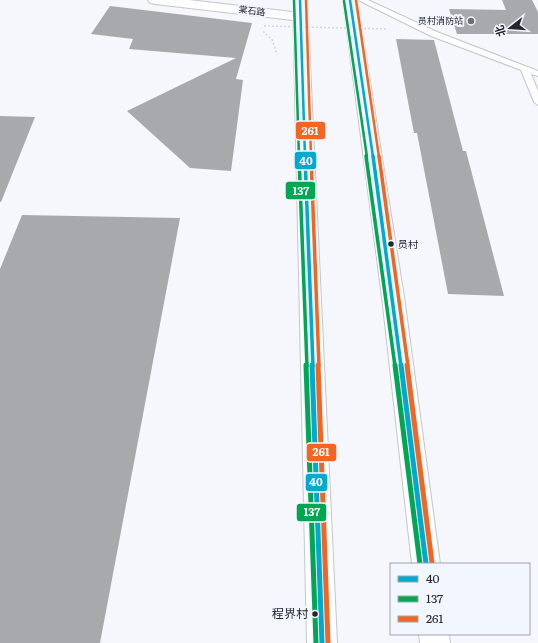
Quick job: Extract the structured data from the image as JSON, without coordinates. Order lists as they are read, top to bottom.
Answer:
{
  "streets": {
    "main road": ["棠石路"]
  },
  "places": ["员村消防站", "员村", "程界村"],
  "lines": ["transit line 40", "transit line 137", "transit line 261"],
  "legend": ["40", "137", "261"],
  "north": "left"
}
